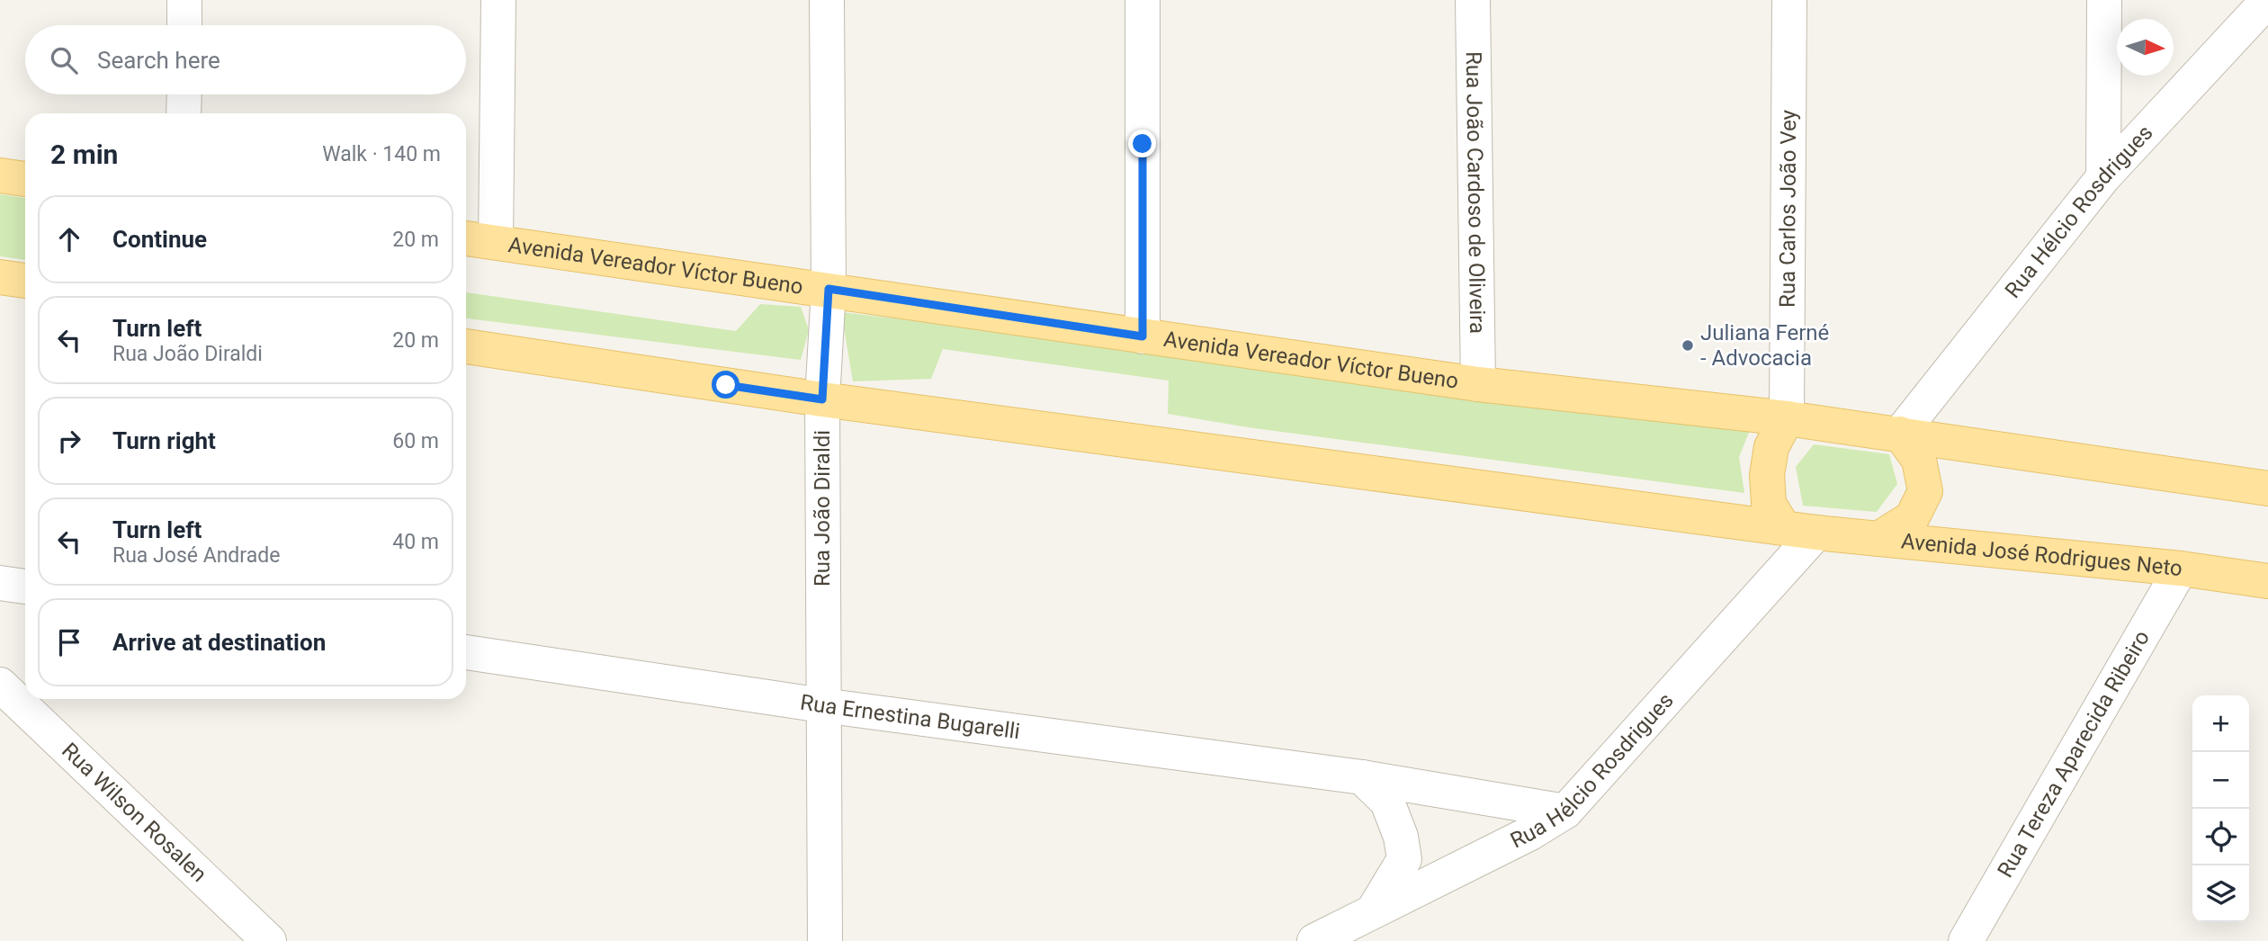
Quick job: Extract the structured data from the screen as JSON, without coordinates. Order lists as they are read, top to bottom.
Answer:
{
  "streets": {
    "main road": ["Avenida Vereador Víctor Bueno", "Avenida José Rodrigues Neto"],
    "street": [
      "Rua João Cardoso de Oliveira",
      "Rua Carlos João Vey",
      "Rua Hélcio Rosdrigues",
      "Rua João Diraldi",
      "Rua Ernestina Bugarelli",
      "Rua Tereza Aparecida Ribeiro",
      "Rua Wilson Rosalen"
    ]
  },
  "crossings": [
    ["Rua João Cardoso de Oliveira", "Avenida Vereador Víctor Bueno"],
    ["Rua Carlos João Vey", "Rua Hélcio Rosdrigues"],
    ["Rua Carlos João Vey", "Avenida Vereador Víctor Bueno"],
    ["Rua Carlos João Vey", "Avenida José Rodrigues Neto"],
    ["Rua Hélcio Rosdrigues", "Avenida Vereador Víctor Bueno"],
    ["Rua Hélcio Rosdrigues", "Avenida José Rodrigues Neto"],
    ["Rua Hélcio Rosdrigues", "Rua Ernestina Bugarelli"],
    ["Avenida Vereador Víctor Bueno", "Rua João Diraldi"],
    ["Avenida Vereador Víctor Bueno", "Avenida José Rodrigues Neto"],
    ["Rua João Diraldi", "Rua Ernestina Bugarelli"],
    ["Avenida José Rodrigues Neto", "Rua Tereza Aparecida Ribeiro"]
  ],
  "places": ["Juliana Ferné - Advocacia"],
  "north": "right",
  "page": {
    "search": "Search here",
    "heading": ["2 min", "Walk · 140 m"],
    "list": [
      ["Continue", "20 m"],
      ["Turn left", "Rua João Diraldi", "20 m"],
      ["Turn right", "60 m"],
      ["Turn left", "Rua José Andrade", "40 m"],
      "Arrive at destination"
    ],
    "map_buttons": ["+", "−"]
  }
}
